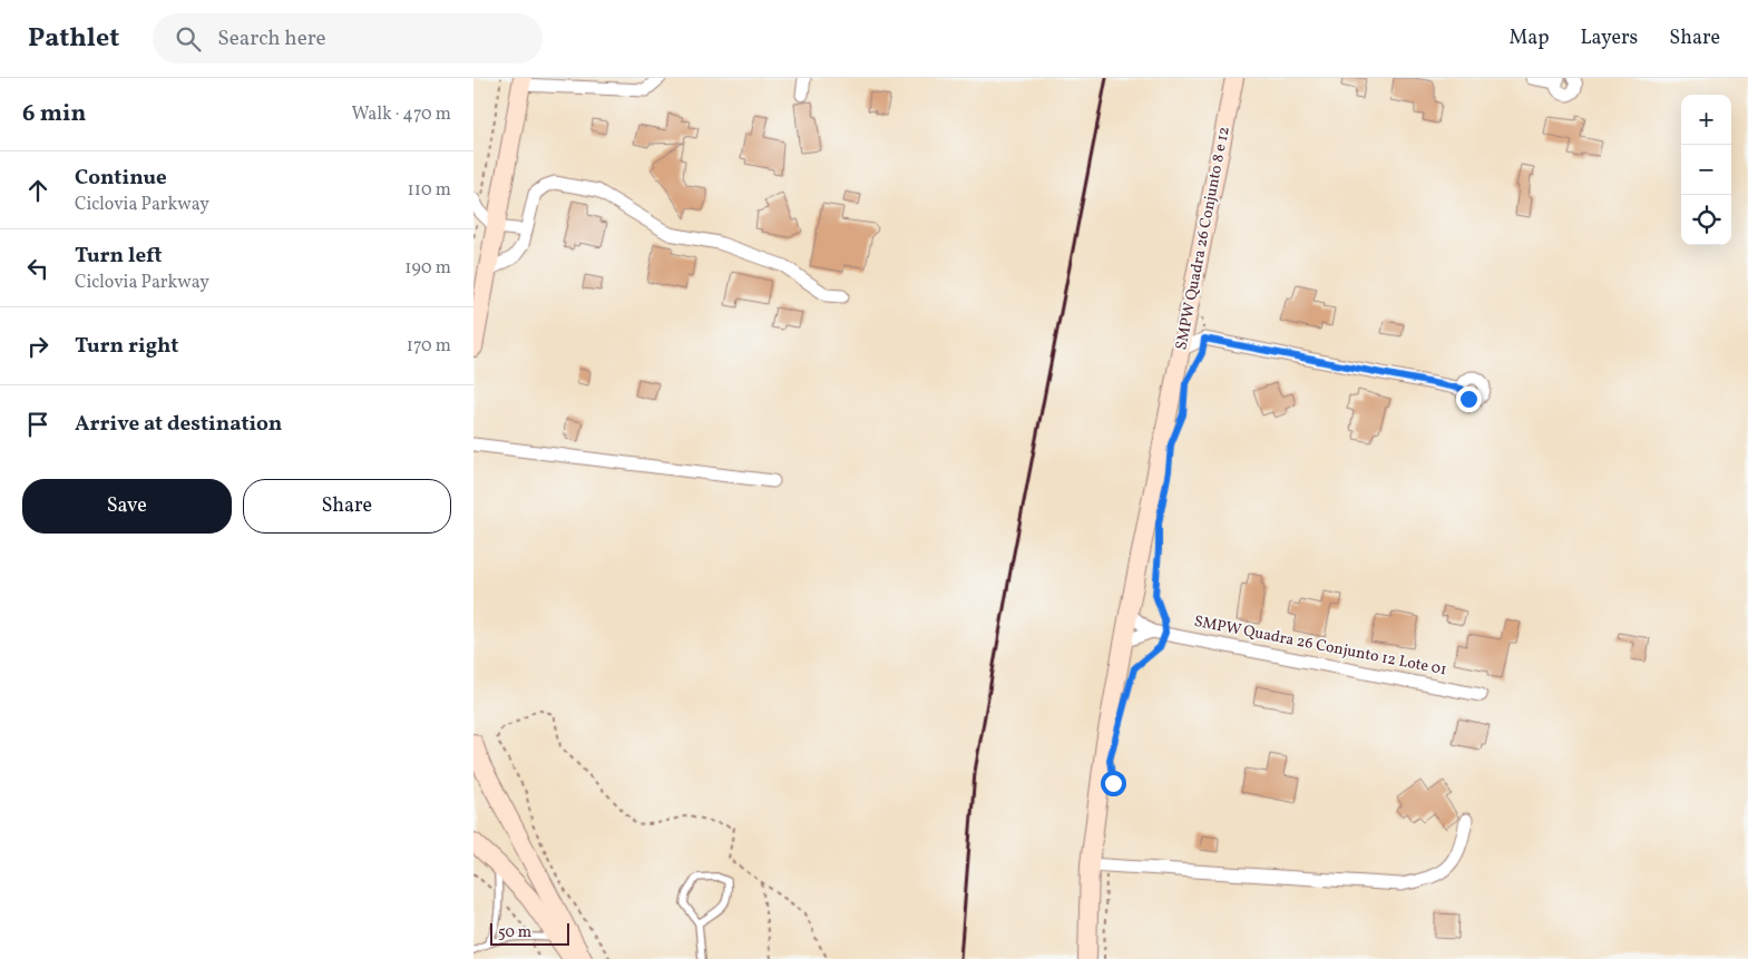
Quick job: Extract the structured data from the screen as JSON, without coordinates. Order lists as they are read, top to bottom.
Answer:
{
  "streets": {
    "street": ["SMPW Quadra 26 Conjunto 8 e 12", "SMPW Quadra 26 Conjunto 12 Lote 01"]
  },
  "crossings": [
    ["SMPW Quadra 26 Conjunto 8 e 12", "SMPW Quadra 26 Conjunto 12 Lote 01"]
  ],
  "scale_bar": "50 m",
  "page": {
    "header": "Pathlet",
    "search": "Search here",
    "nav": ["Map", "Layers", "Share"],
    "heading": ["6 min", "Walk · 470 m"],
    "map_buttons": ["+", "−"],
    "list": [
      ["Continue", "Ciclovia Parkway", "110 m"],
      ["Turn left", "Ciclovia Parkway", "190 m"],
      ["Turn right", "170 m"],
      "Arrive at destination"
    ],
    "buttons": ["Save", "Share"],
    "scale": "50 m"
  }
}
